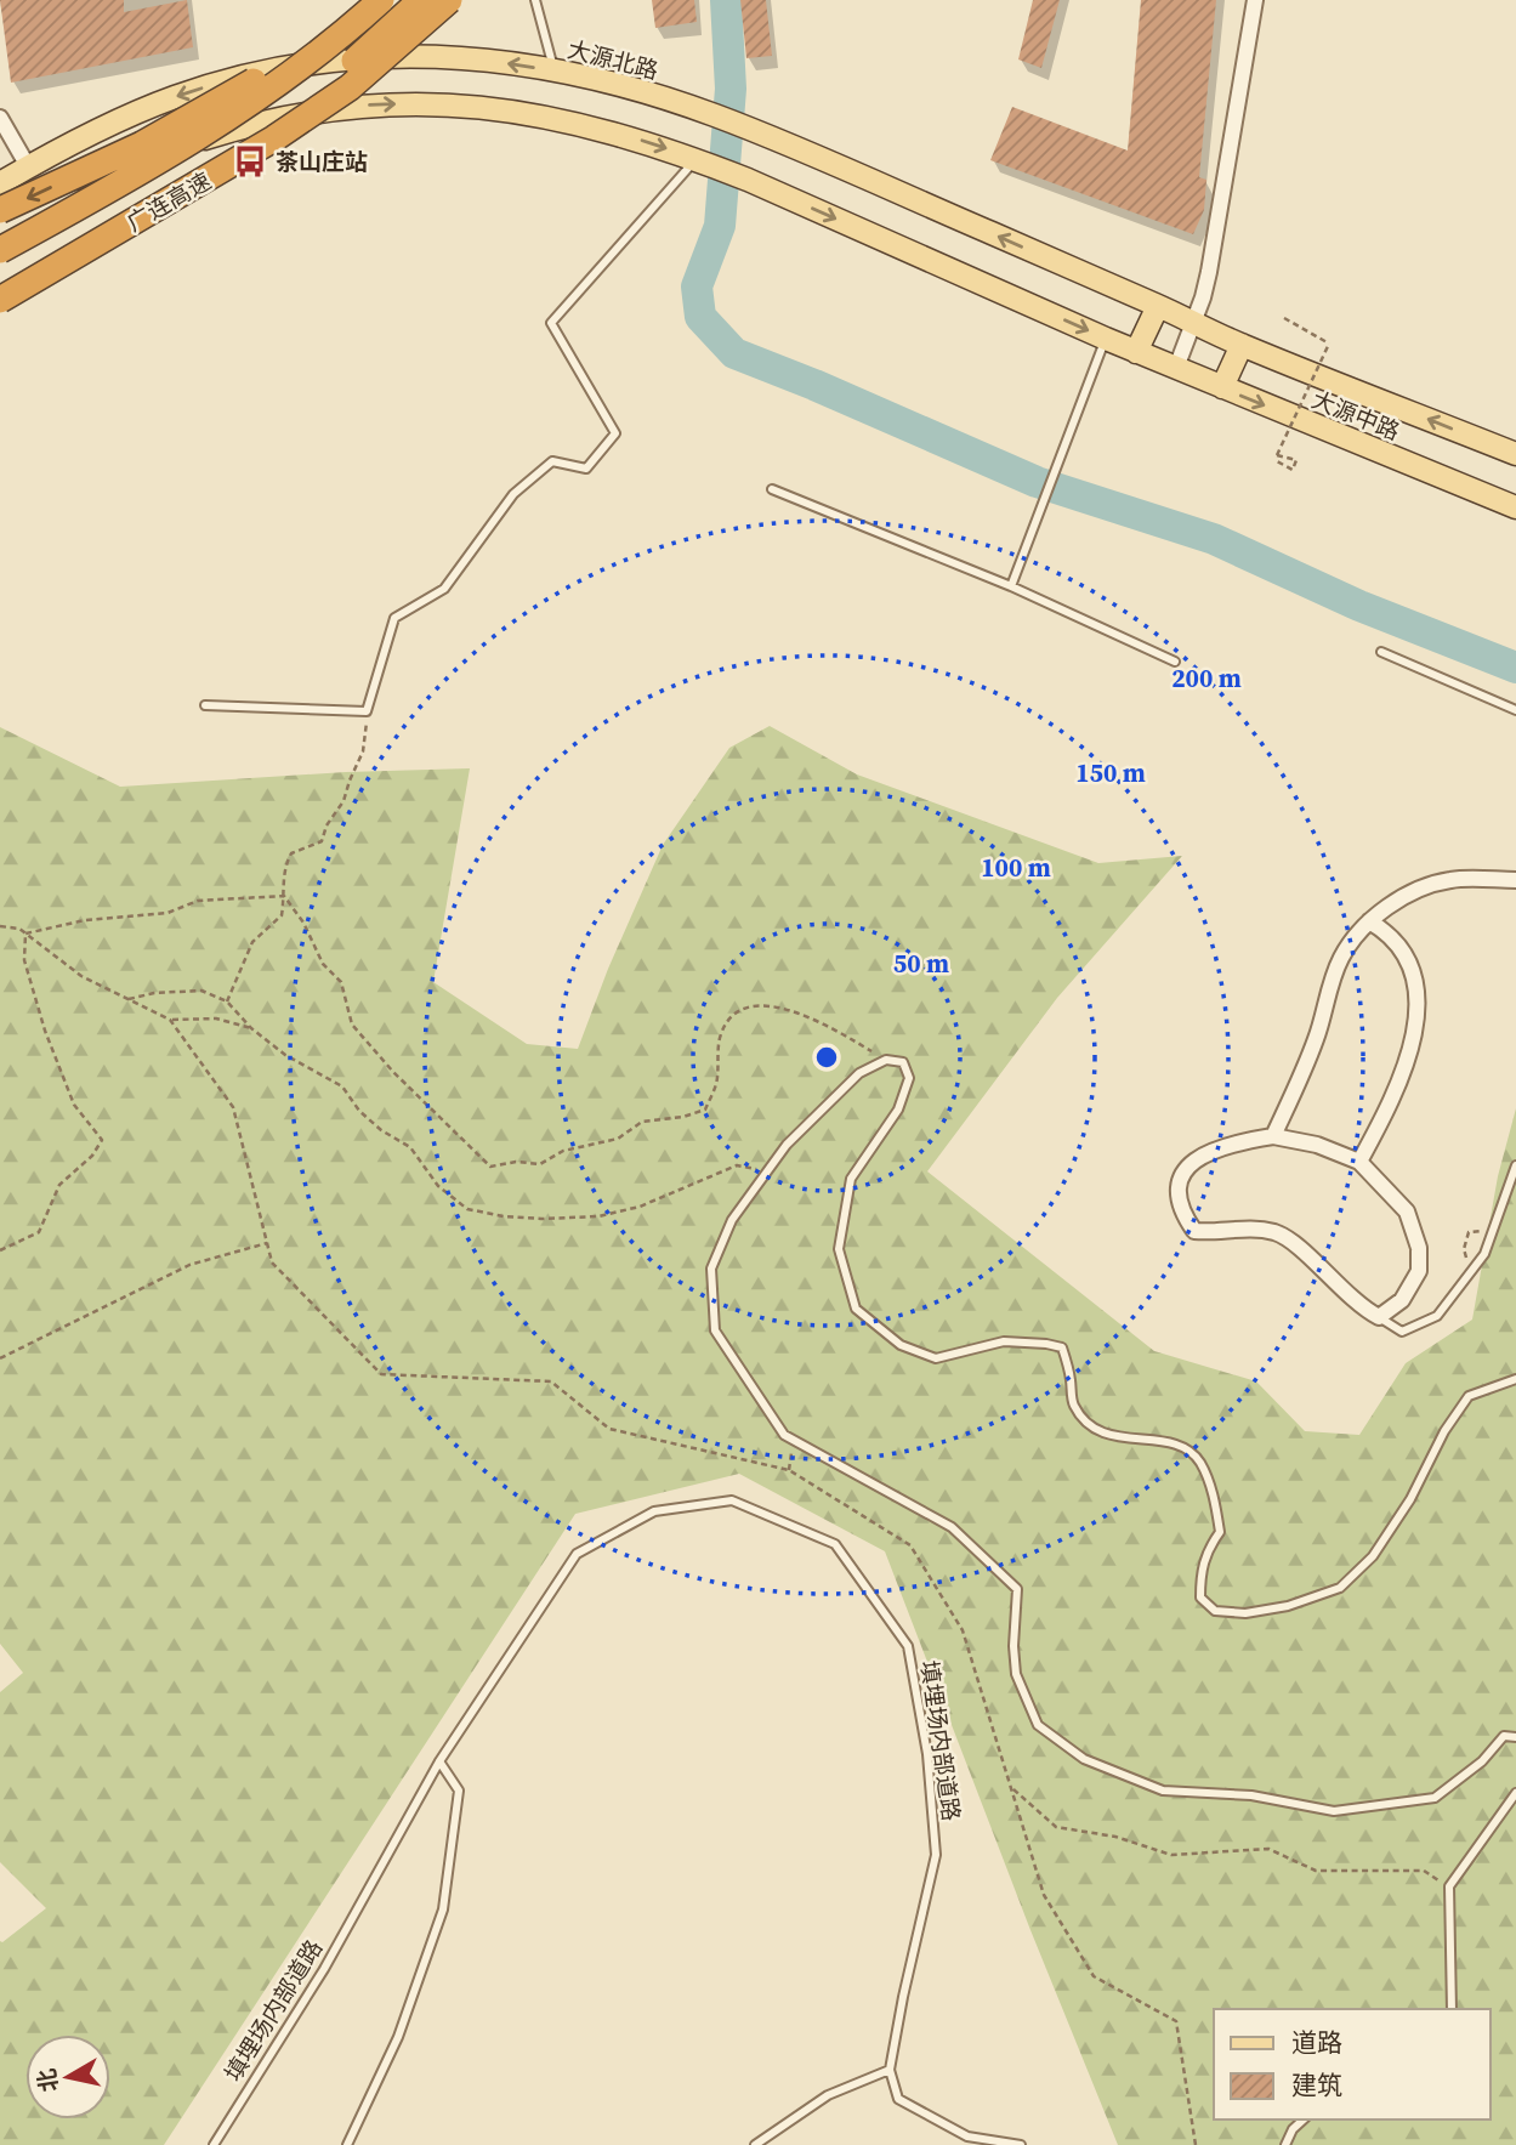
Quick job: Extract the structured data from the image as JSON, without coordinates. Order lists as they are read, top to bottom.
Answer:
{
  "streets": {
    "highway": ["广连高速"],
    "main road": ["大源北路", "大源中路"],
    "lane": ["填埋场内部道路"]
  },
  "crossings": [
    ["大源北路", "大源中路"]
  ],
  "places": {
    "bus stop": ["茶山庄站"]
  },
  "legend": ["道路", "建筑"],
  "north": "left",
  "rings": [
    "200 m",
    "150 m",
    "100 m",
    "50 m"
  ]
}
